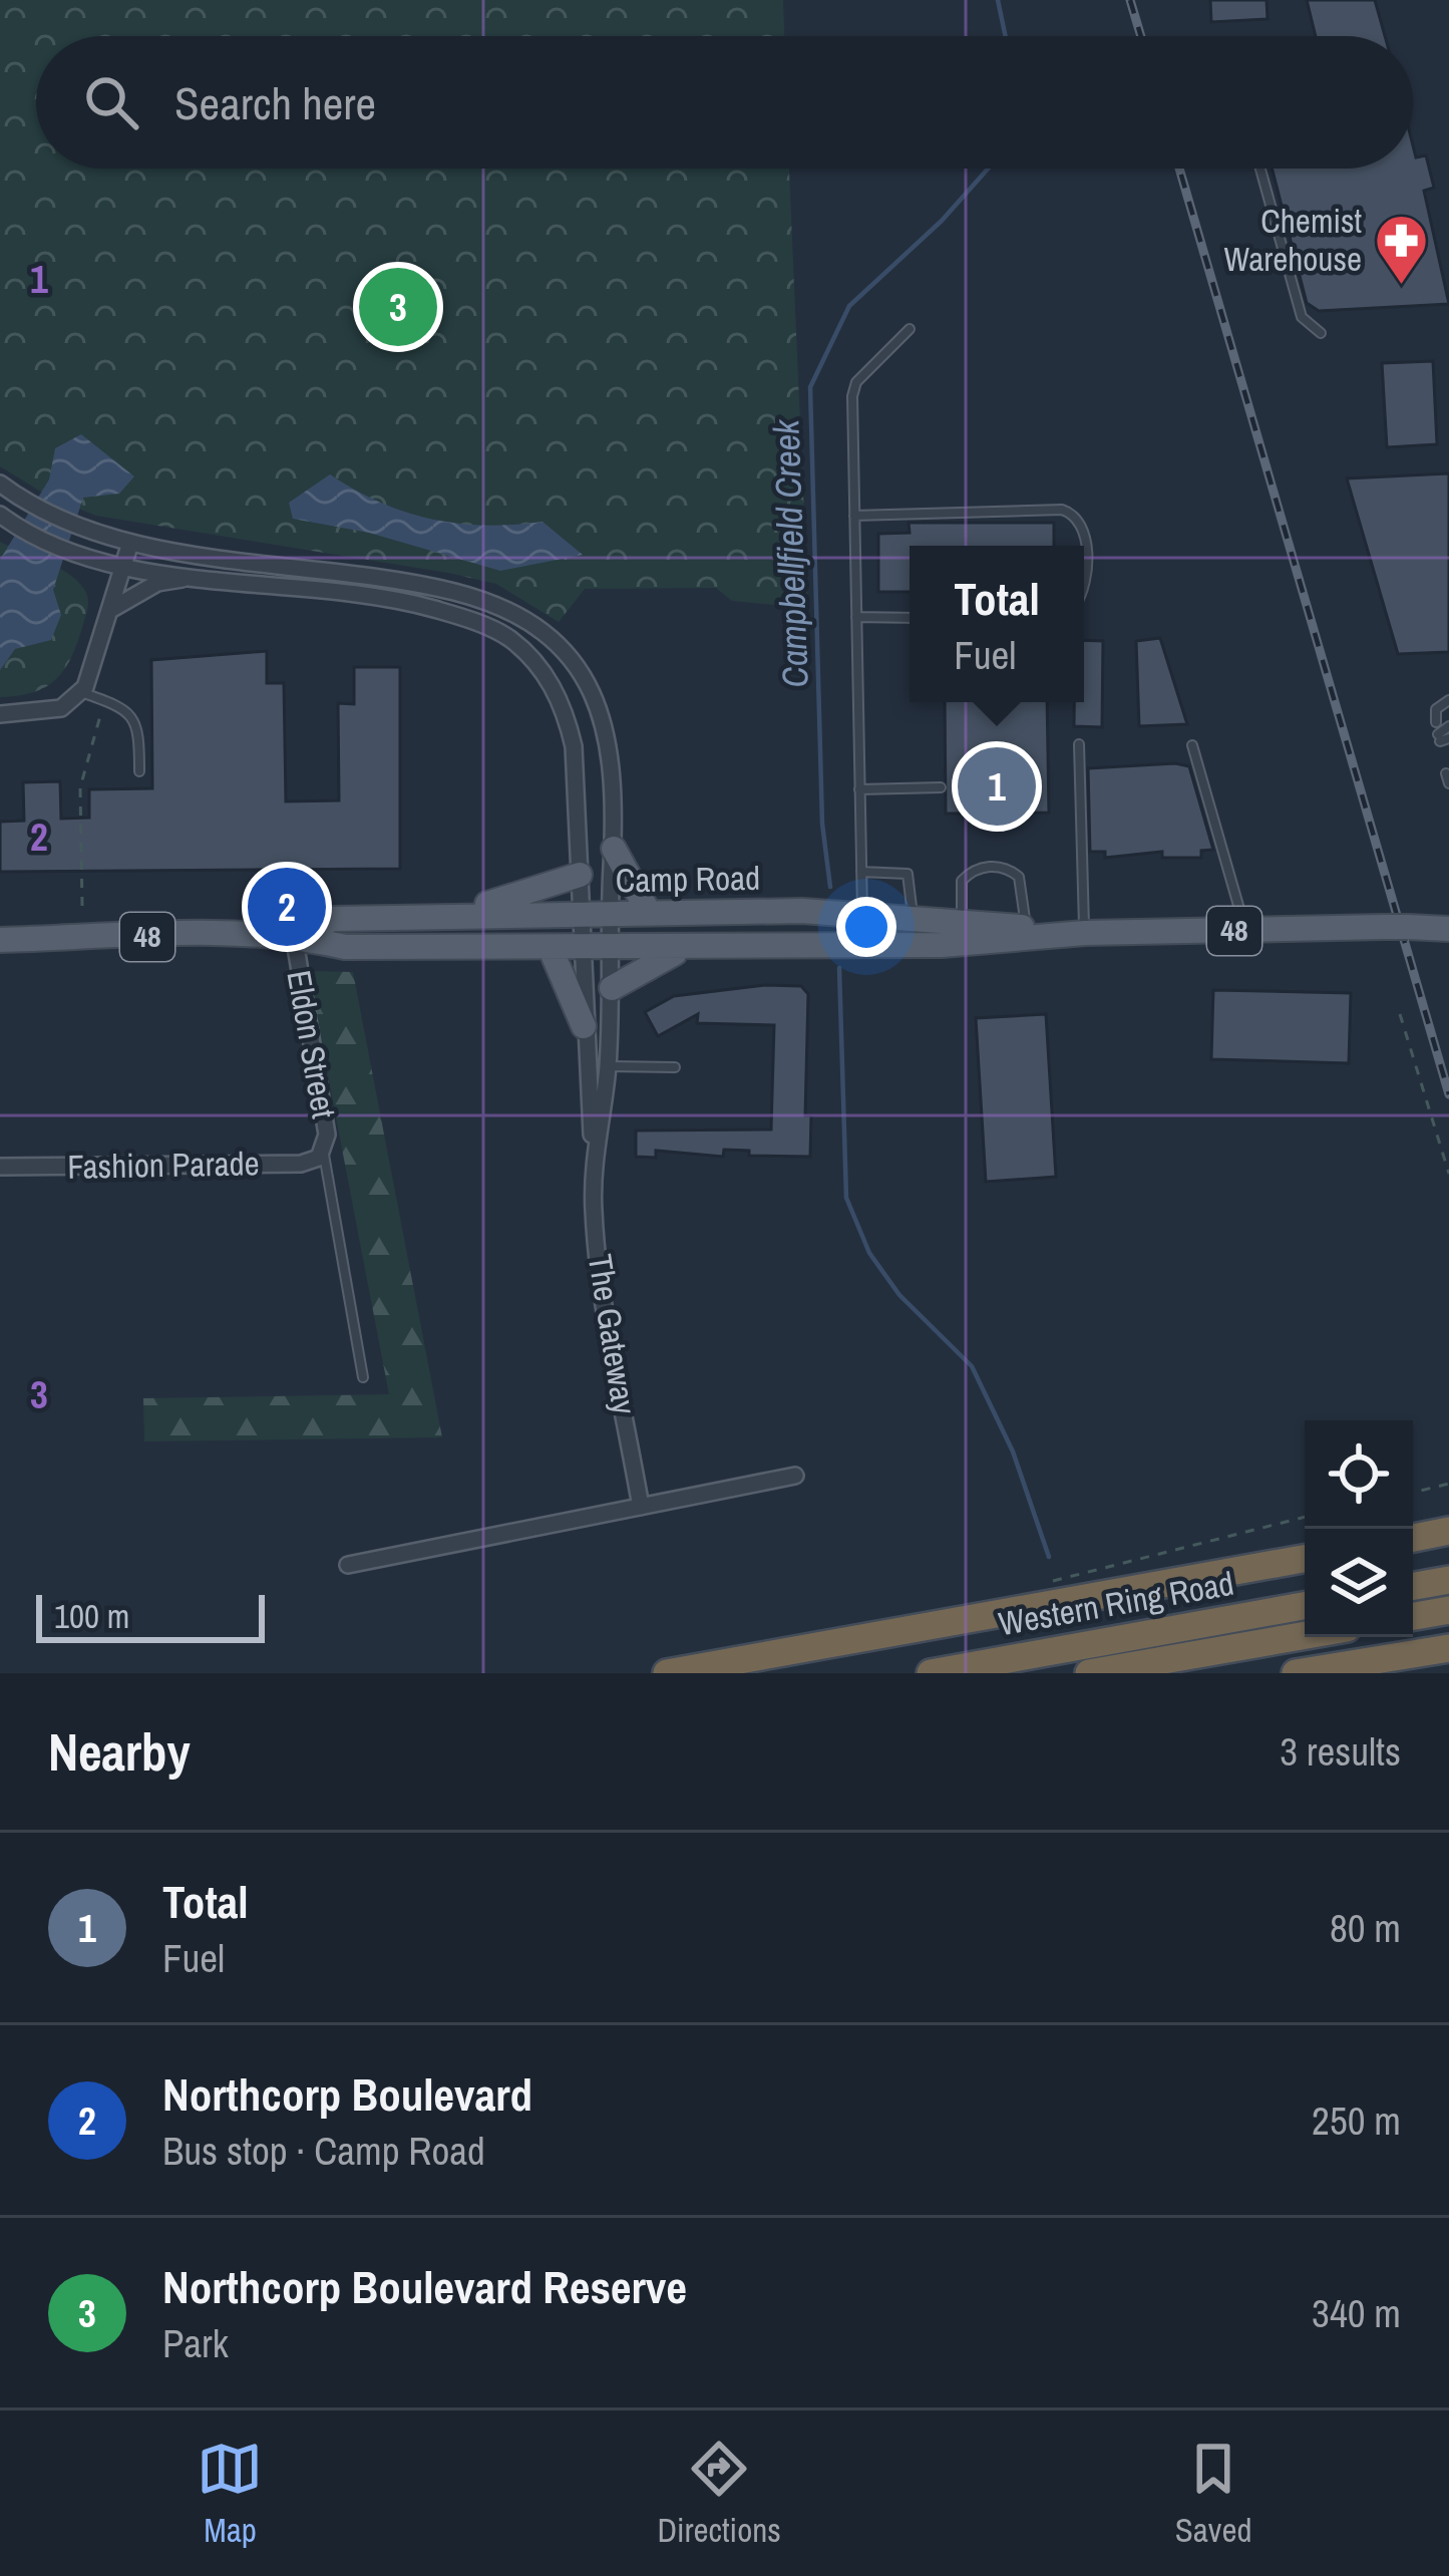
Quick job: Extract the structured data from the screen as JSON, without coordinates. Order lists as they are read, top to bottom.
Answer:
{
  "streets": {
    "highway": ["Western Ring Road"],
    "main road": ["Camp Road", "48"],
    "street": ["Eldon Street", "Fashion Parade", "The Gateway"]
  },
  "crossings": [
    ["Camp Road", "Eldon Street"],
    ["Camp Road", "The Gateway"],
    ["Eldon Street", "Fashion Parade"]
  ],
  "water": ["Campbellfield Creek"],
  "places": {
    "pharmacy": ["Chemist Warehouse"]
  },
  "scale_bar": "100 m",
  "page": {
    "search": "Search here",
    "pins": ["3", "1", "2"],
    "popup": ["Total", "Fuel"],
    "scale": "100 m",
    "heading": ["Nearby", "3 results"],
    "list": [
      {
        "mark": "1",
        "name": "Total",
        "note": "Fuel",
        "value": "80 m"
      },
      {
        "mark": "2",
        "name": "Northcorp Boulevard",
        "note": "Bus stop · Camp Road",
        "value": "250 m"
      },
      {
        "mark": "3",
        "name": "Northcorp Boulevard Reserve",
        "note": "Park",
        "value": "340 m"
      }
    ],
    "nav": ["Map", "Directions", "Saved"]
  },
  "grid": {
    "rows": ["1", "2", "3"]
  }
}
